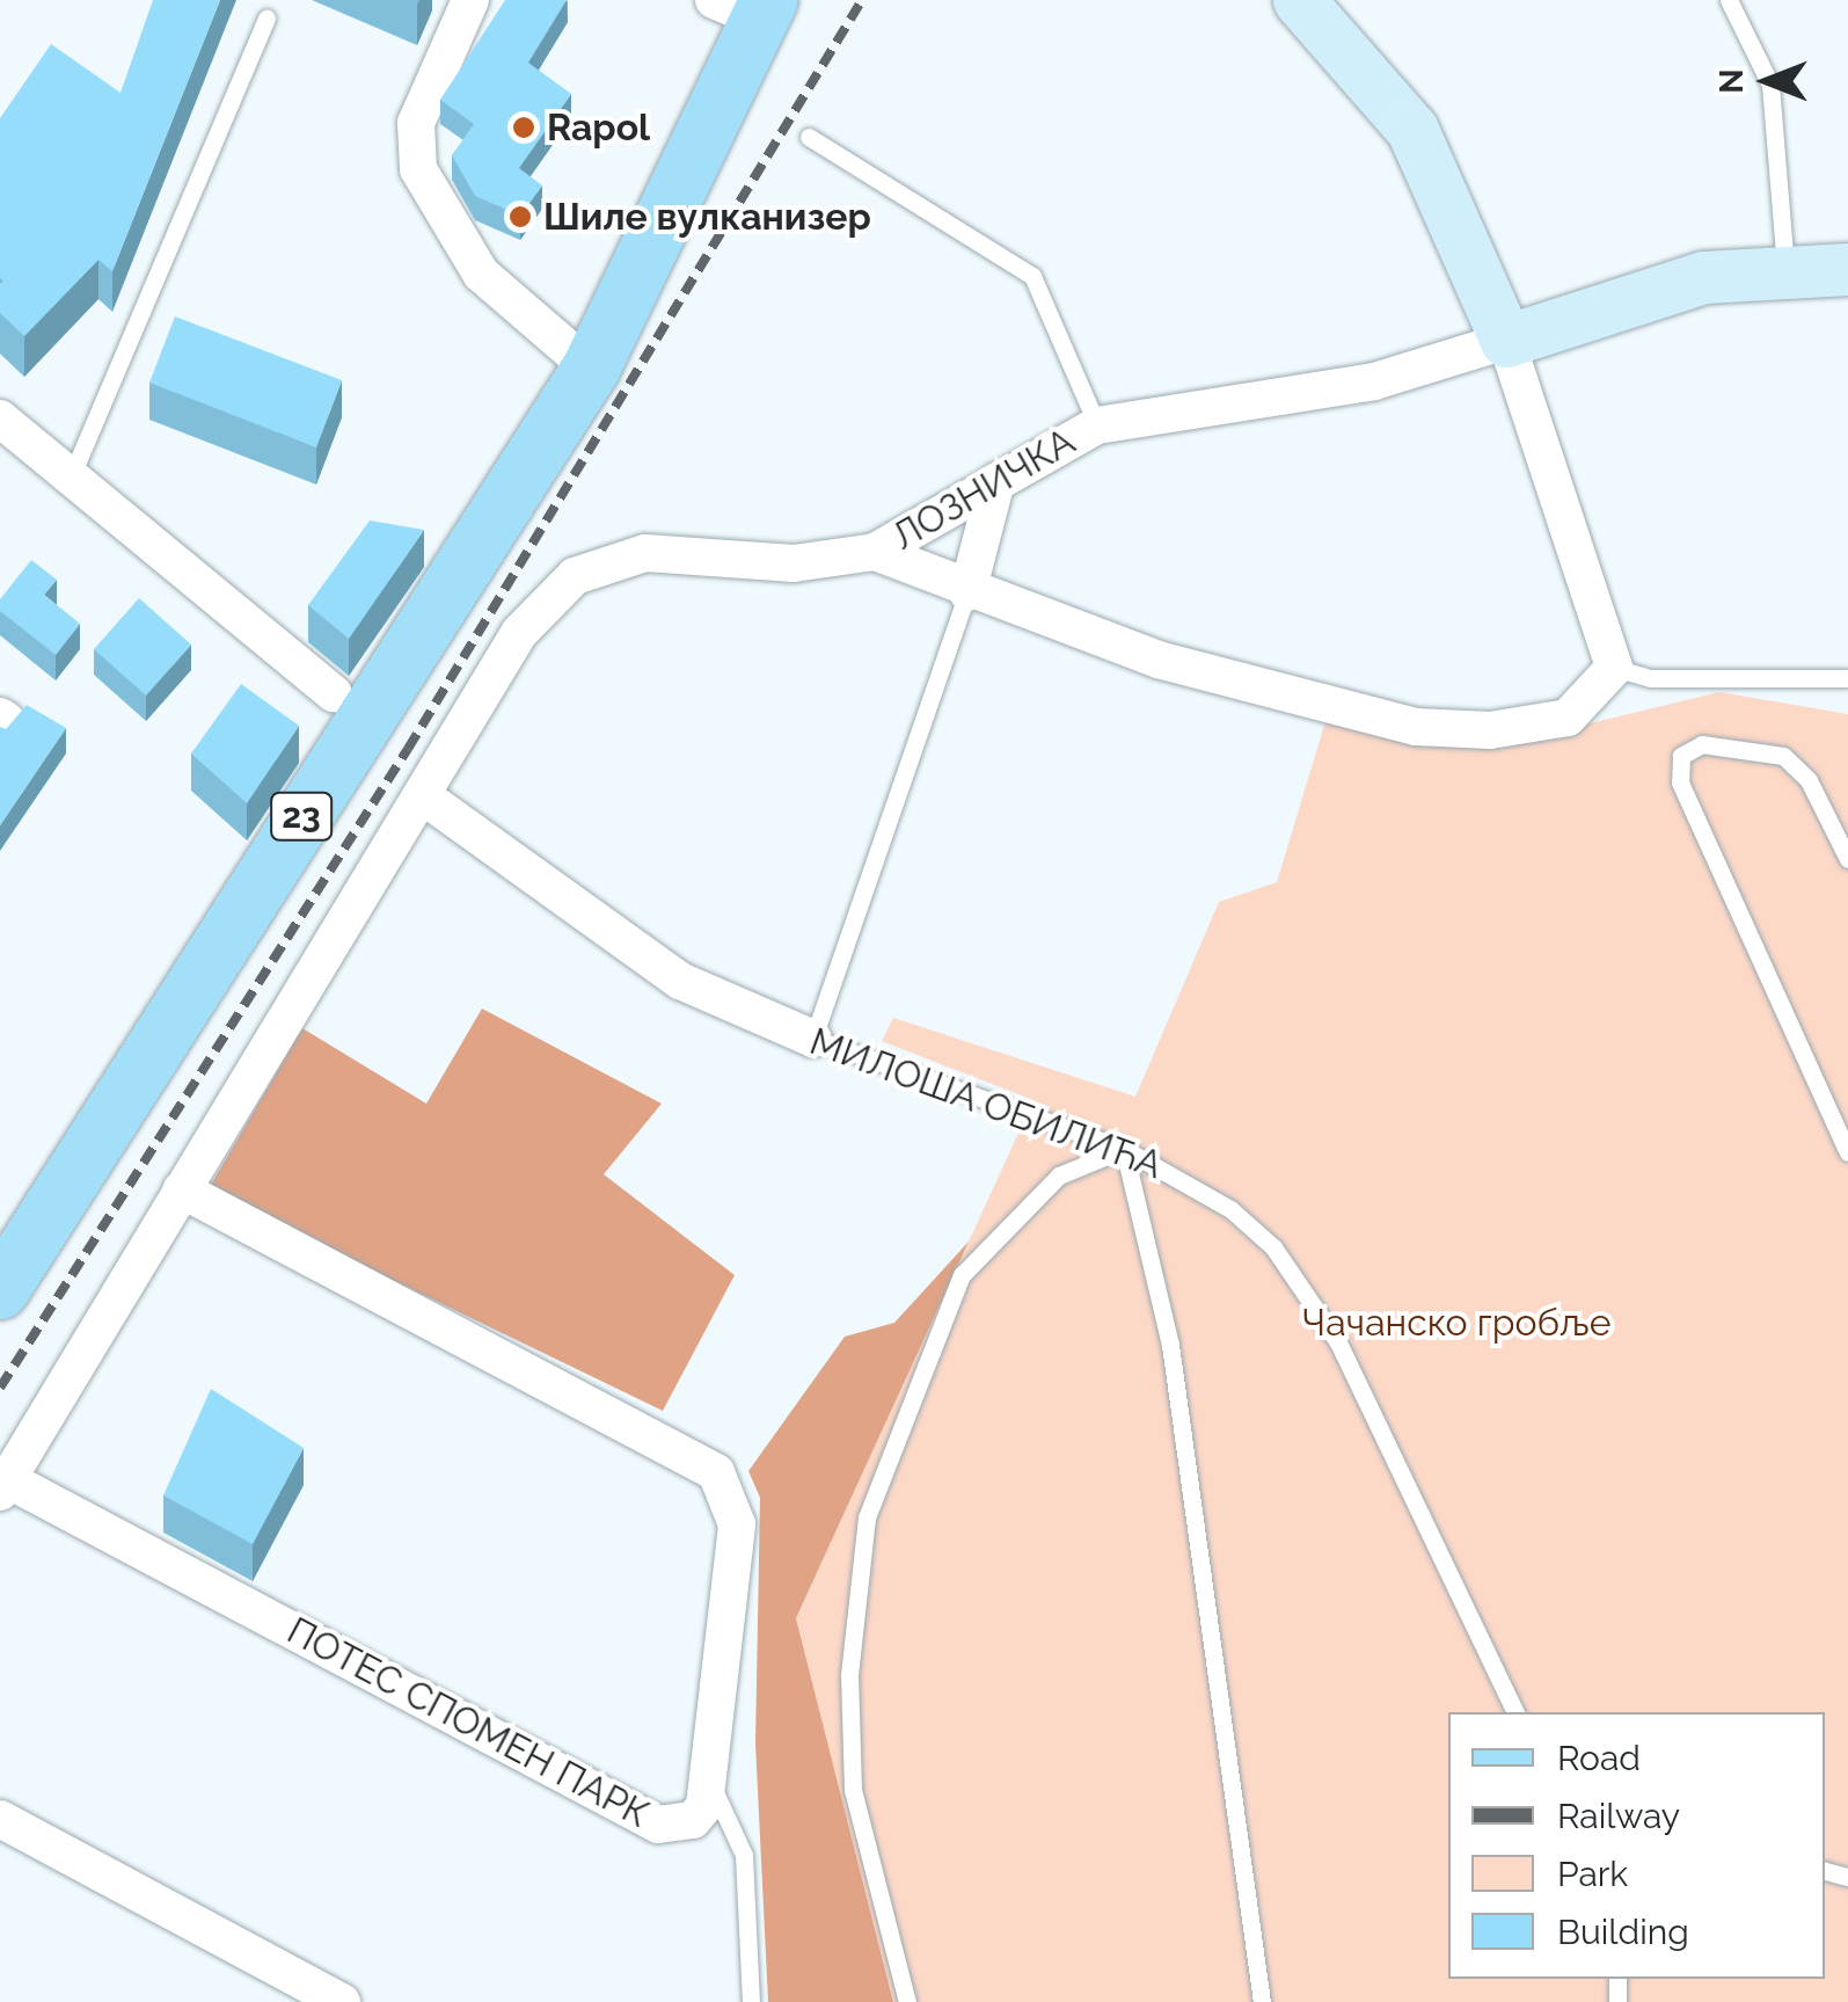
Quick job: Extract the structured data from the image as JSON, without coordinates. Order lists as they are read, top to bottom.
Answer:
{
  "streets": {
    "main road": ["23"],
    "street": ["ЛОЗНИЧКА", "МИЛОША ОБИЛИЋА", "ПОТЕС СПОМЕН ПАРК"]
  },
  "crossings": [
    ["ЛОЗНИЧКА", "МИЛОША ОБИЛИЋА"],
    ["ЛОЗНИЧКА", "ПОТЕС СПОМЕН ПАРК"],
    ["МИЛОША ОБИЛИЋА", "ПОТЕС СПОМЕН ПАРК"]
  ],
  "parks": ["Чачанско гробље"],
  "places": ["Rapol", "Шиле вулканизер"],
  "legend": [
    "Road",
    "Railway",
    "Park",
    "Building"
  ],
  "north": "left"
}
